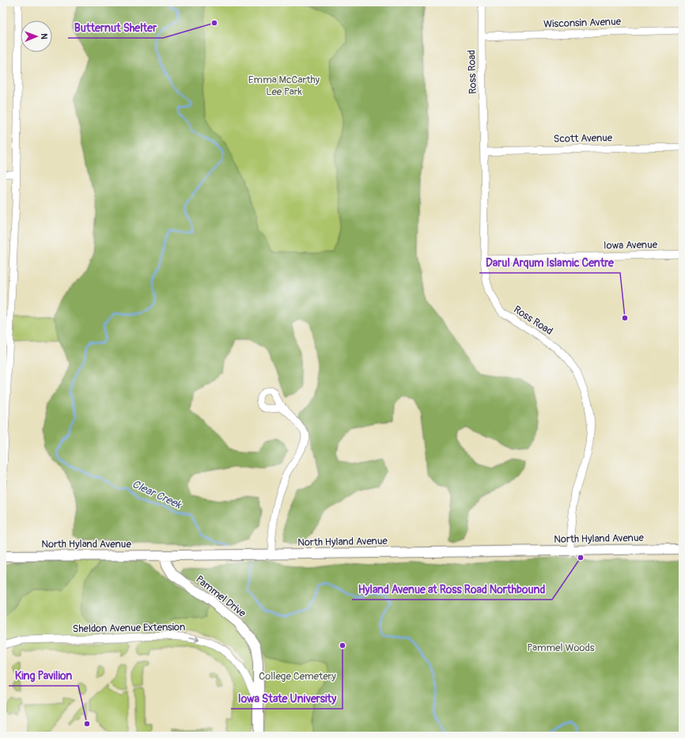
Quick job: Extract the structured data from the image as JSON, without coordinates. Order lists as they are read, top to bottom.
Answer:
{
  "streets": {
    "main road": ["North Hyland Avenue", "Pammel Drive"],
    "street": [
      "Wisconsin Avenue",
      "Ross Road",
      "Scott Avenue",
      "Iowa Avenue",
      "Sheldon Avenue Extension"
    ]
  },
  "crossings": [
    ["Wisconsin Avenue", "Ross Road"],
    ["Ross Road", "Scott Avenue"],
    ["Ross Road", "Iowa Avenue"],
    ["Ross Road", "North Hyland Avenue"],
    ["North Hyland Avenue", "Pammel Drive"],
    ["Pammel Drive", "Sheldon Avenue Extension"]
  ],
  "one_way": ["Sheldon Avenue Extension"],
  "water": ["Clear Creek"],
  "parks": ["Emma McCarthy Lee Park", "Pammel Woods", "College Cemetery"],
  "places": [
    "Butternut Shelter",
    "Darul Arqum Islamic Centre",
    "Hyland Avenue at Ross Road Northbound",
    "Iowa State University",
    "King Pavilion"
  ],
  "north": "right"
}
